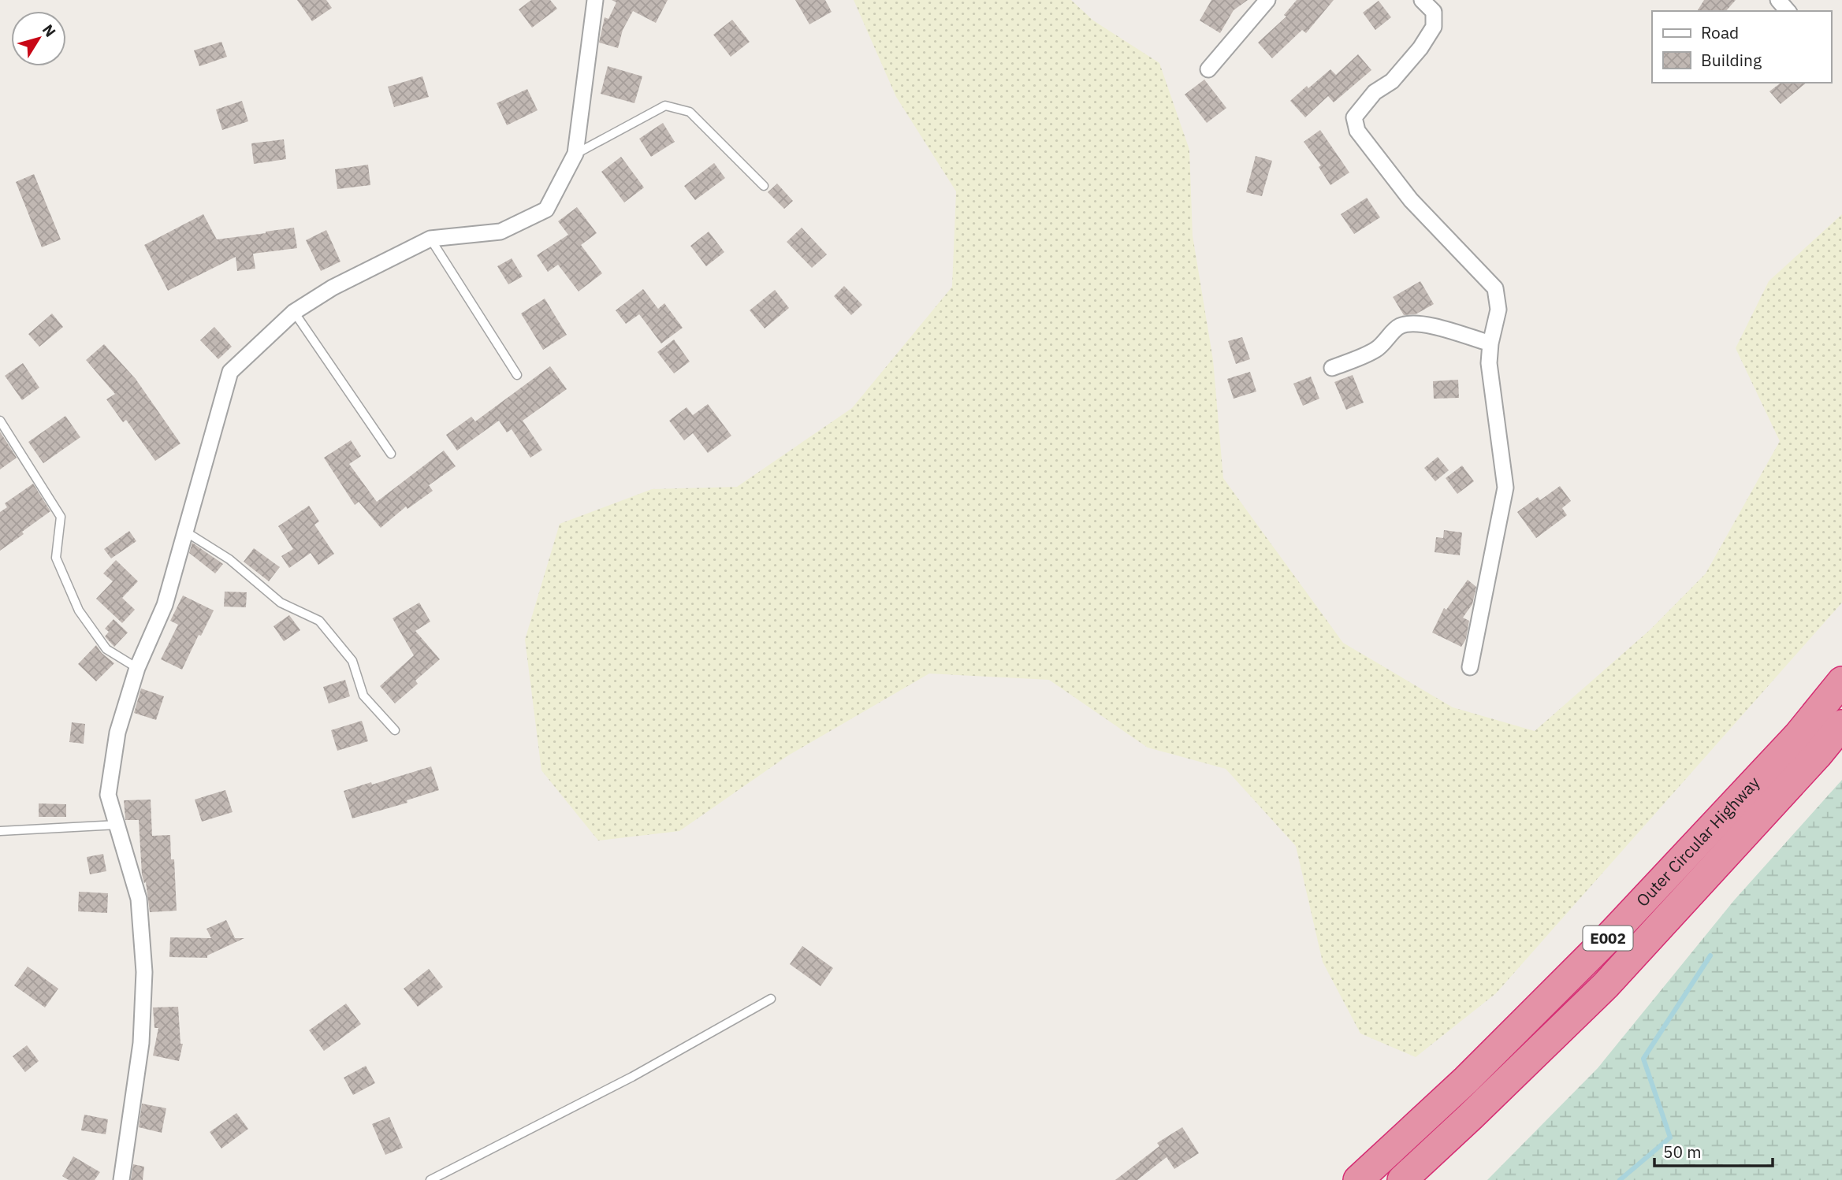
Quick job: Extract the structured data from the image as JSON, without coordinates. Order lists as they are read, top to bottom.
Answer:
{
  "streets": {
    "highway": ["Outer Circular Highway", "E002"]
  },
  "legend": ["Road", "Building"],
  "scale_bar": "50 m",
  "north": "top right"
}
